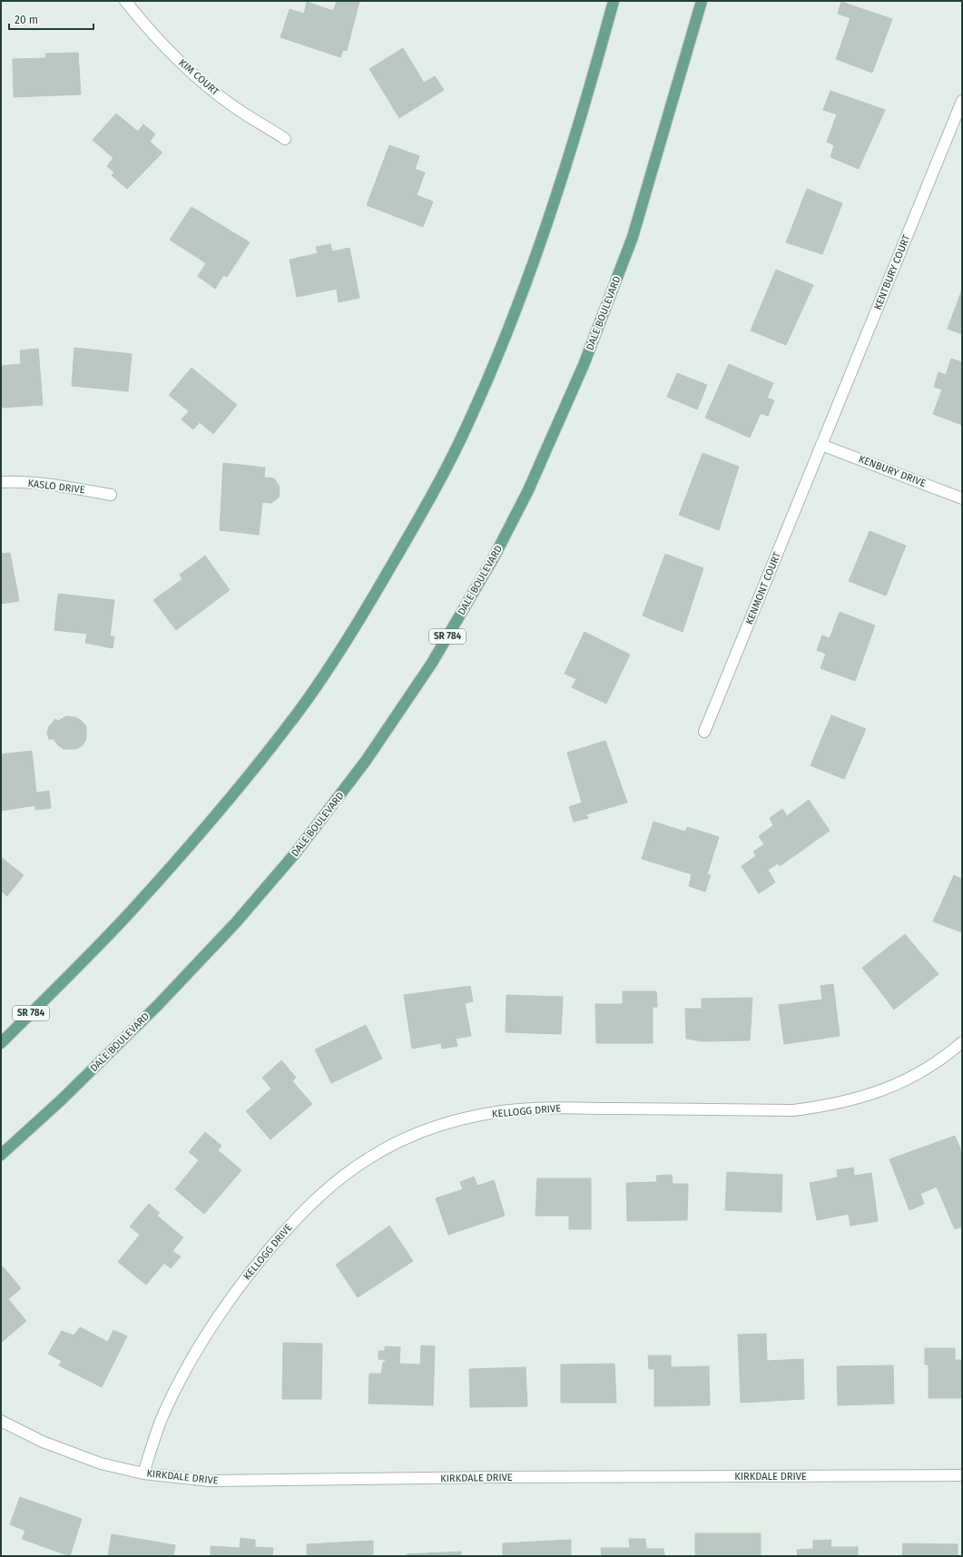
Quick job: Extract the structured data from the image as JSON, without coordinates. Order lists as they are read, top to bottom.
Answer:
{
  "streets": {
    "main road": ["DALE BOULEVARD", "SR 784"],
    "street": [
      "KIM COURT",
      "KENTBURY COURT",
      "KENBURY DRIVE",
      "KASLO DRIVE",
      "KENMONT COURT",
      "KELLOGG DRIVE",
      "KIRKDALE DRIVE"
    ]
  },
  "crossings": [
    ["KENTBURY COURT", "KENBURY DRIVE"],
    ["KENTBURY COURT", "KENMONT COURT"],
    ["KENBURY DRIVE", "KENMONT COURT"],
    ["KELLOGG DRIVE", "KIRKDALE DRIVE"]
  ],
  "scale_bar": "20 m"
}
